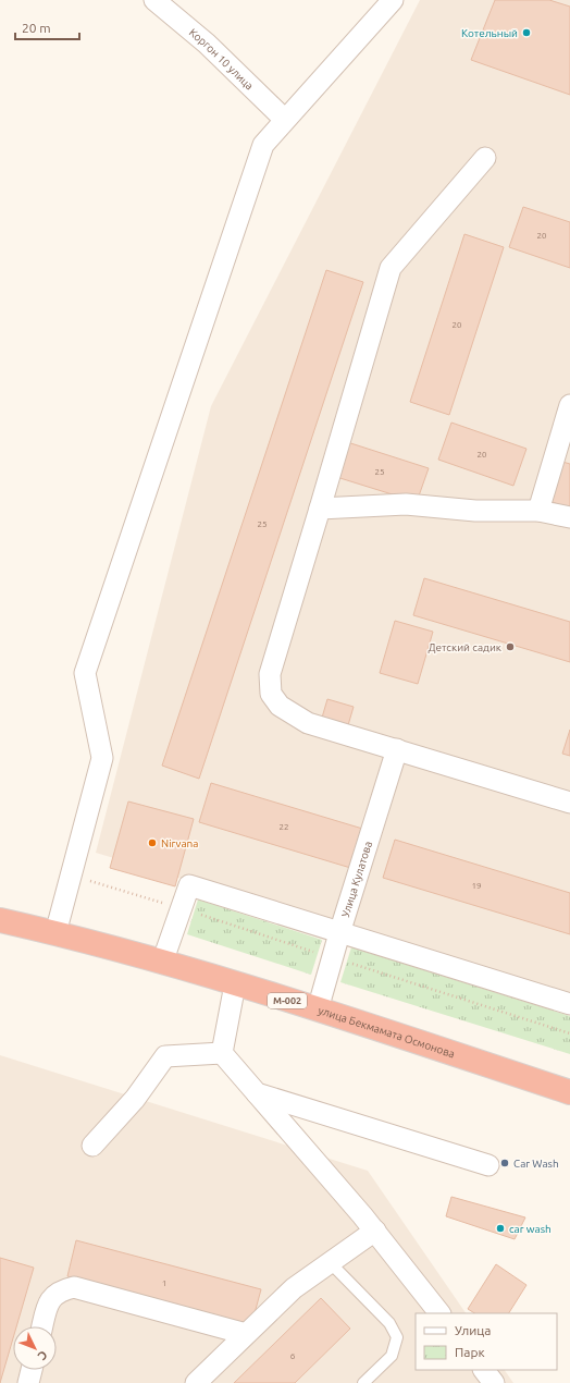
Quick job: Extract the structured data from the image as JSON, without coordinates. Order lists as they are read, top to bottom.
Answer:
{
  "streets": {
    "highway": ["M-002", "улица Бекмамата Осмонова"],
    "street": ["Коргон 10 улица", "Улица Кулатова"]
  },
  "crossings": [
    ["Улица Кулатова", "улица Бекмамата Осмонова"]
  ],
  "places": [
    "Котельный",
    "Детский садик",
    "Nirvana",
    "Car Wash",
    "car wash"
  ],
  "house_numbers": [
    "20",
    "20",
    "20",
    "25",
    "25",
    "22",
    "19",
    "1",
    "6"
  ],
  "legend": ["Улица", "Парк"],
  "scale_bar": "20 m",
  "north": "bottom right"
}
